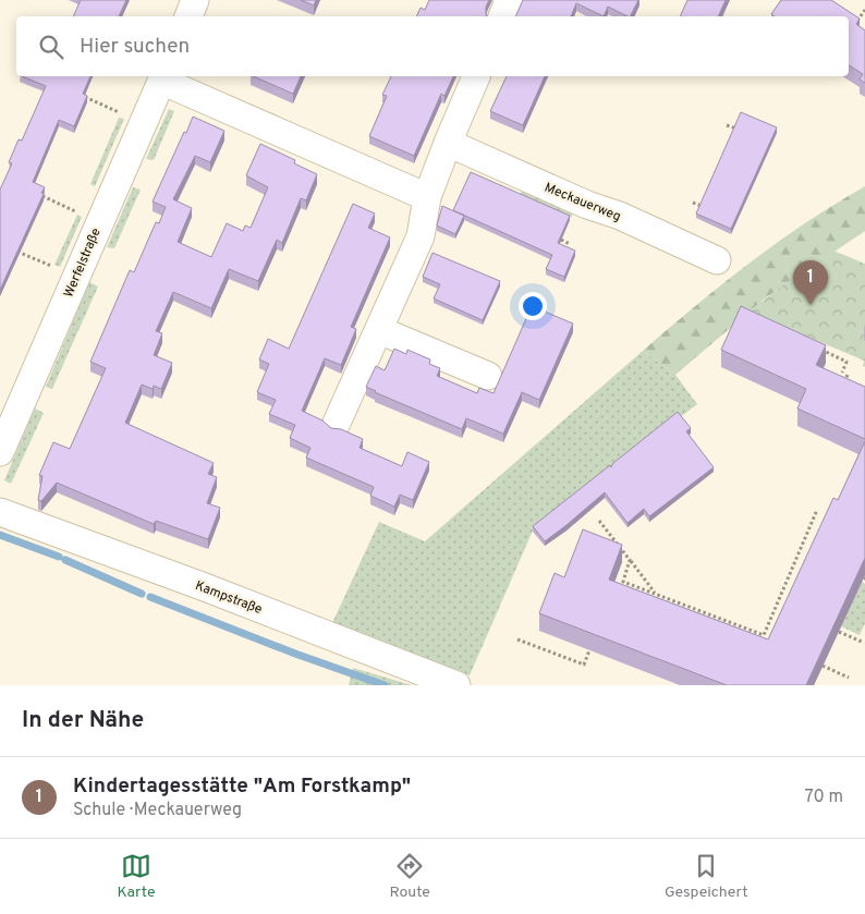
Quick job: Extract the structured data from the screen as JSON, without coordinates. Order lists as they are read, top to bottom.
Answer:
{
  "streets": {
    "street": ["Meckauerweg", "Werfelstraße", "Kampstraße"]
  },
  "page": {
    "search": "Hier suchen",
    "pins": "1",
    "heading": "In der Nähe",
    "list": [
      {
        "mark": "1",
        "name": "Kindertagesstätte \"Am Forstkamp\"",
        "note": "Schule · Meckauerweg",
        "value": "70 m"
      }
    ],
    "nav": ["Karte", "Route", "Gespeichert"]
  }
}
